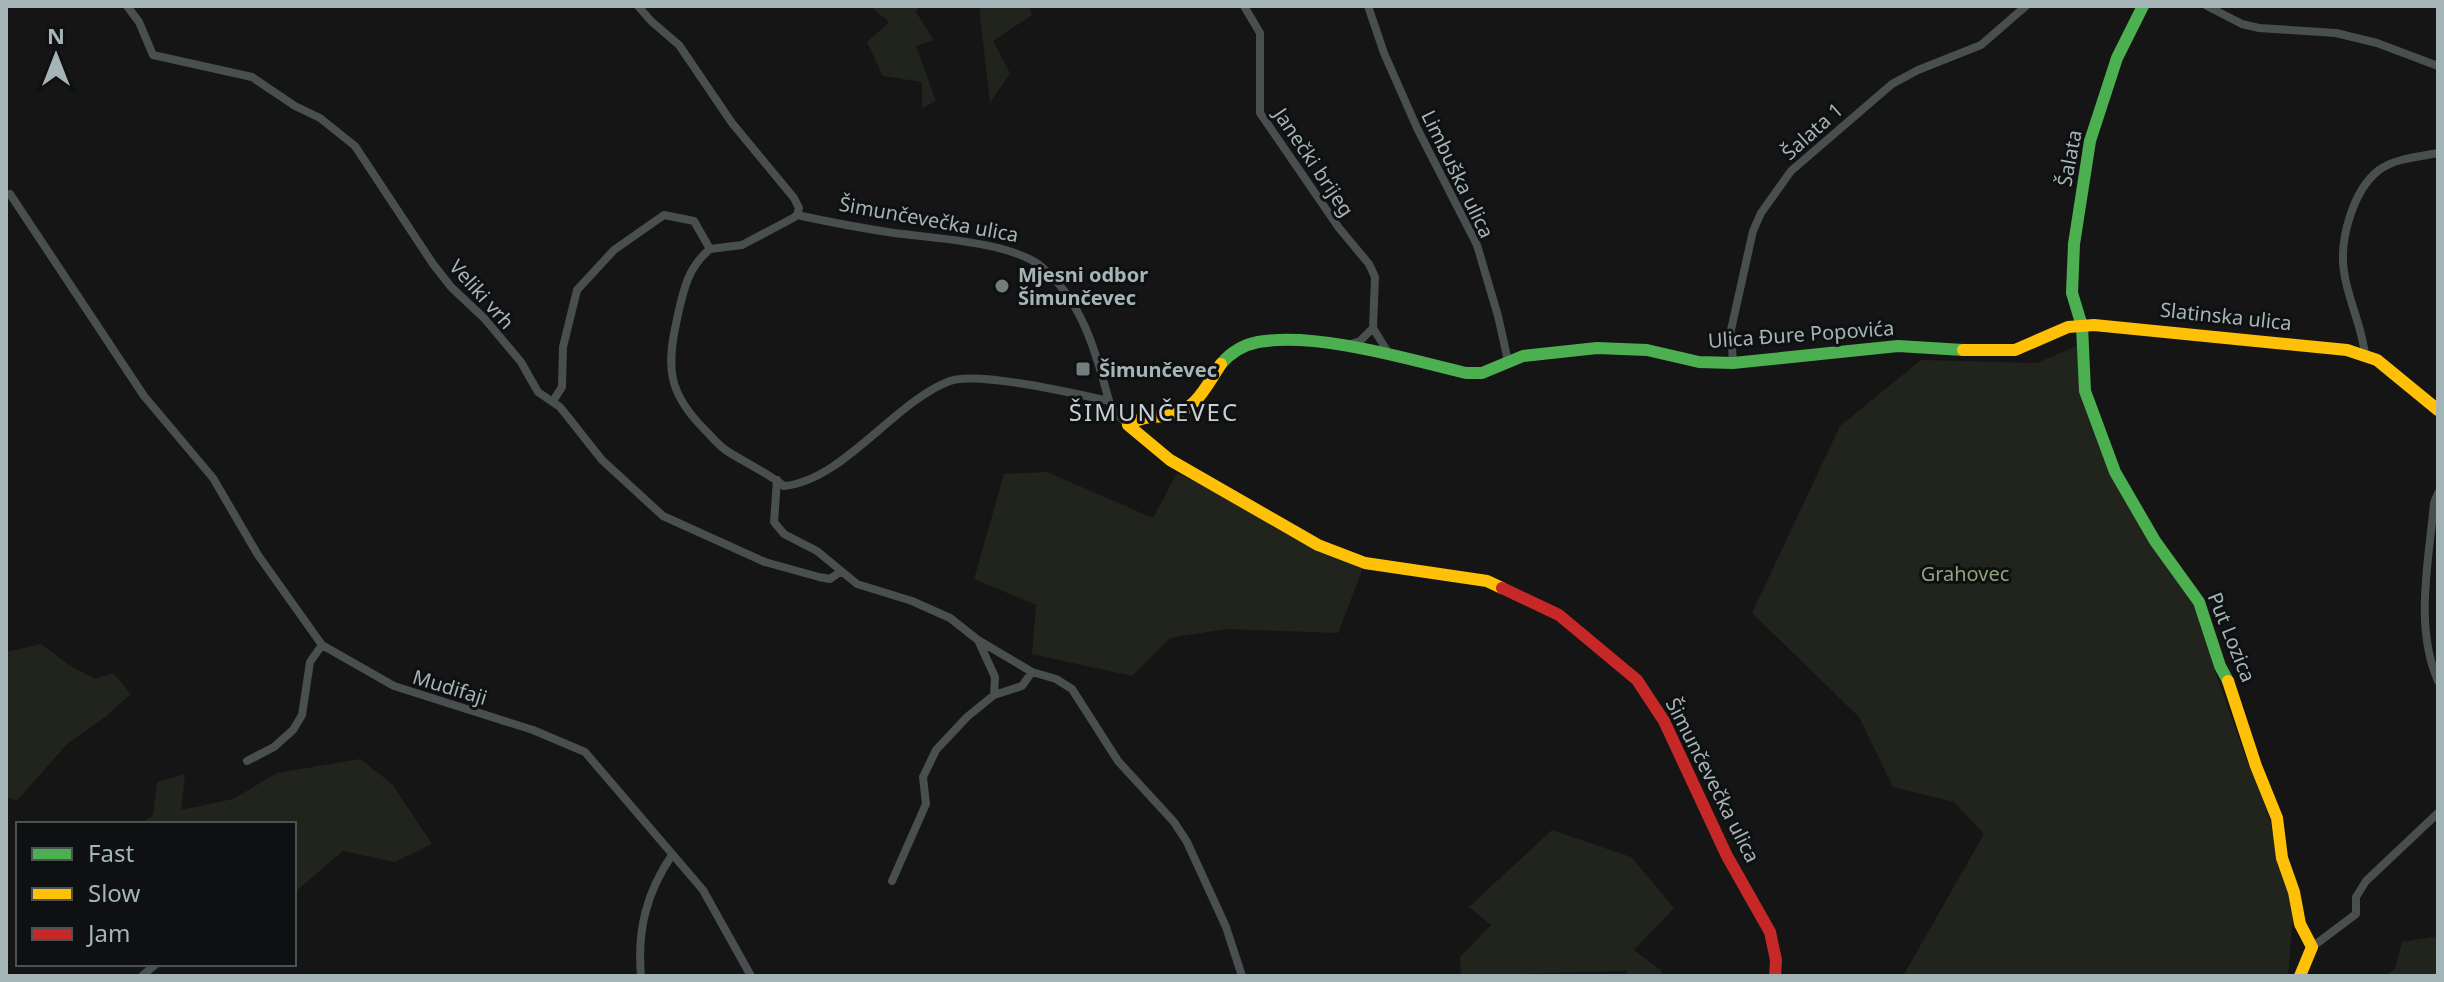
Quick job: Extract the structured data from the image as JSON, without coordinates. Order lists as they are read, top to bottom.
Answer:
{
  "streets": {
    "street": [
      "Šalata 1",
      "Šalata",
      "Janečki brijeg",
      "Limbuška ulica",
      "Šimunčevečka ulica",
      "Veliki vrh",
      "Slatinska ulica",
      "Ulica Đure Popovića",
      "Put Lozica",
      "Mudifaji"
    ]
  },
  "crossings": [
    ["Šalata 1", "Ulica Đure Popovića"],
    ["Šalata", "Slatinska ulica"],
    ["Šalata", "Ulica Đure Popovića"],
    ["Šalata", "Put Lozica"],
    ["Limbuška ulica", "Ulica Đure Popovića"],
    ["Šimunčevečka ulica", "Ulica Đure Popovića"],
    ["Slatinska ulica", "Ulica Đure Popovića"],
    ["Slatinska ulica", "Put Lozica"],
    ["Ulica Đure Popovića", "Put Lozica"]
  ],
  "districts": ["ŠIMUNČEVEC"],
  "parks": ["Grahovec"],
  "places": {
    "other": ["Mjesni odbor Šimunčevec"],
    "transit": ["Šimunčevec"]
  },
  "legend": ["Fast", "Slow", "Jam"],
  "north": "top"
}
